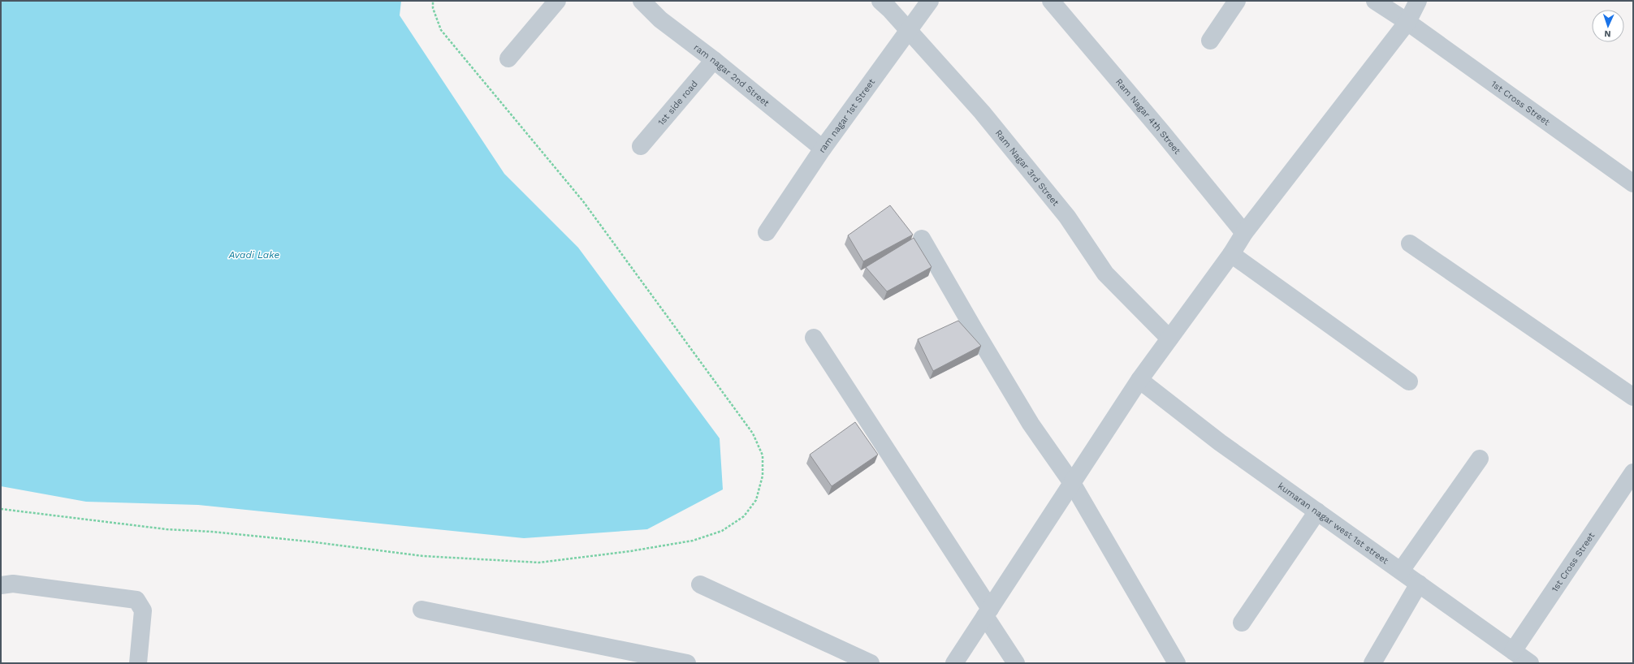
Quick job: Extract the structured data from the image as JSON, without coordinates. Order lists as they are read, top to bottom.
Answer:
{
  "streets": {
    "street": [
      "ram nagar 2nd Street",
      "1st side road",
      "1st Cross Street",
      "ram nagar 1st Street",
      "Ram Nagar 4th Street",
      "Ram Nagar 3rd Street",
      "kumaran nagar west 1st street"
    ]
  },
  "crossings": [
    ["ram nagar 2nd Street", "1st side road"],
    ["ram nagar 2nd Street", "ram nagar 1st Street"],
    ["1st Cross Street", "kumaran nagar west 1st street"],
    ["ram nagar 1st Street", "Ram Nagar 3rd Street"]
  ],
  "water": ["Avadi Lake"],
  "north": "bottom"
}
